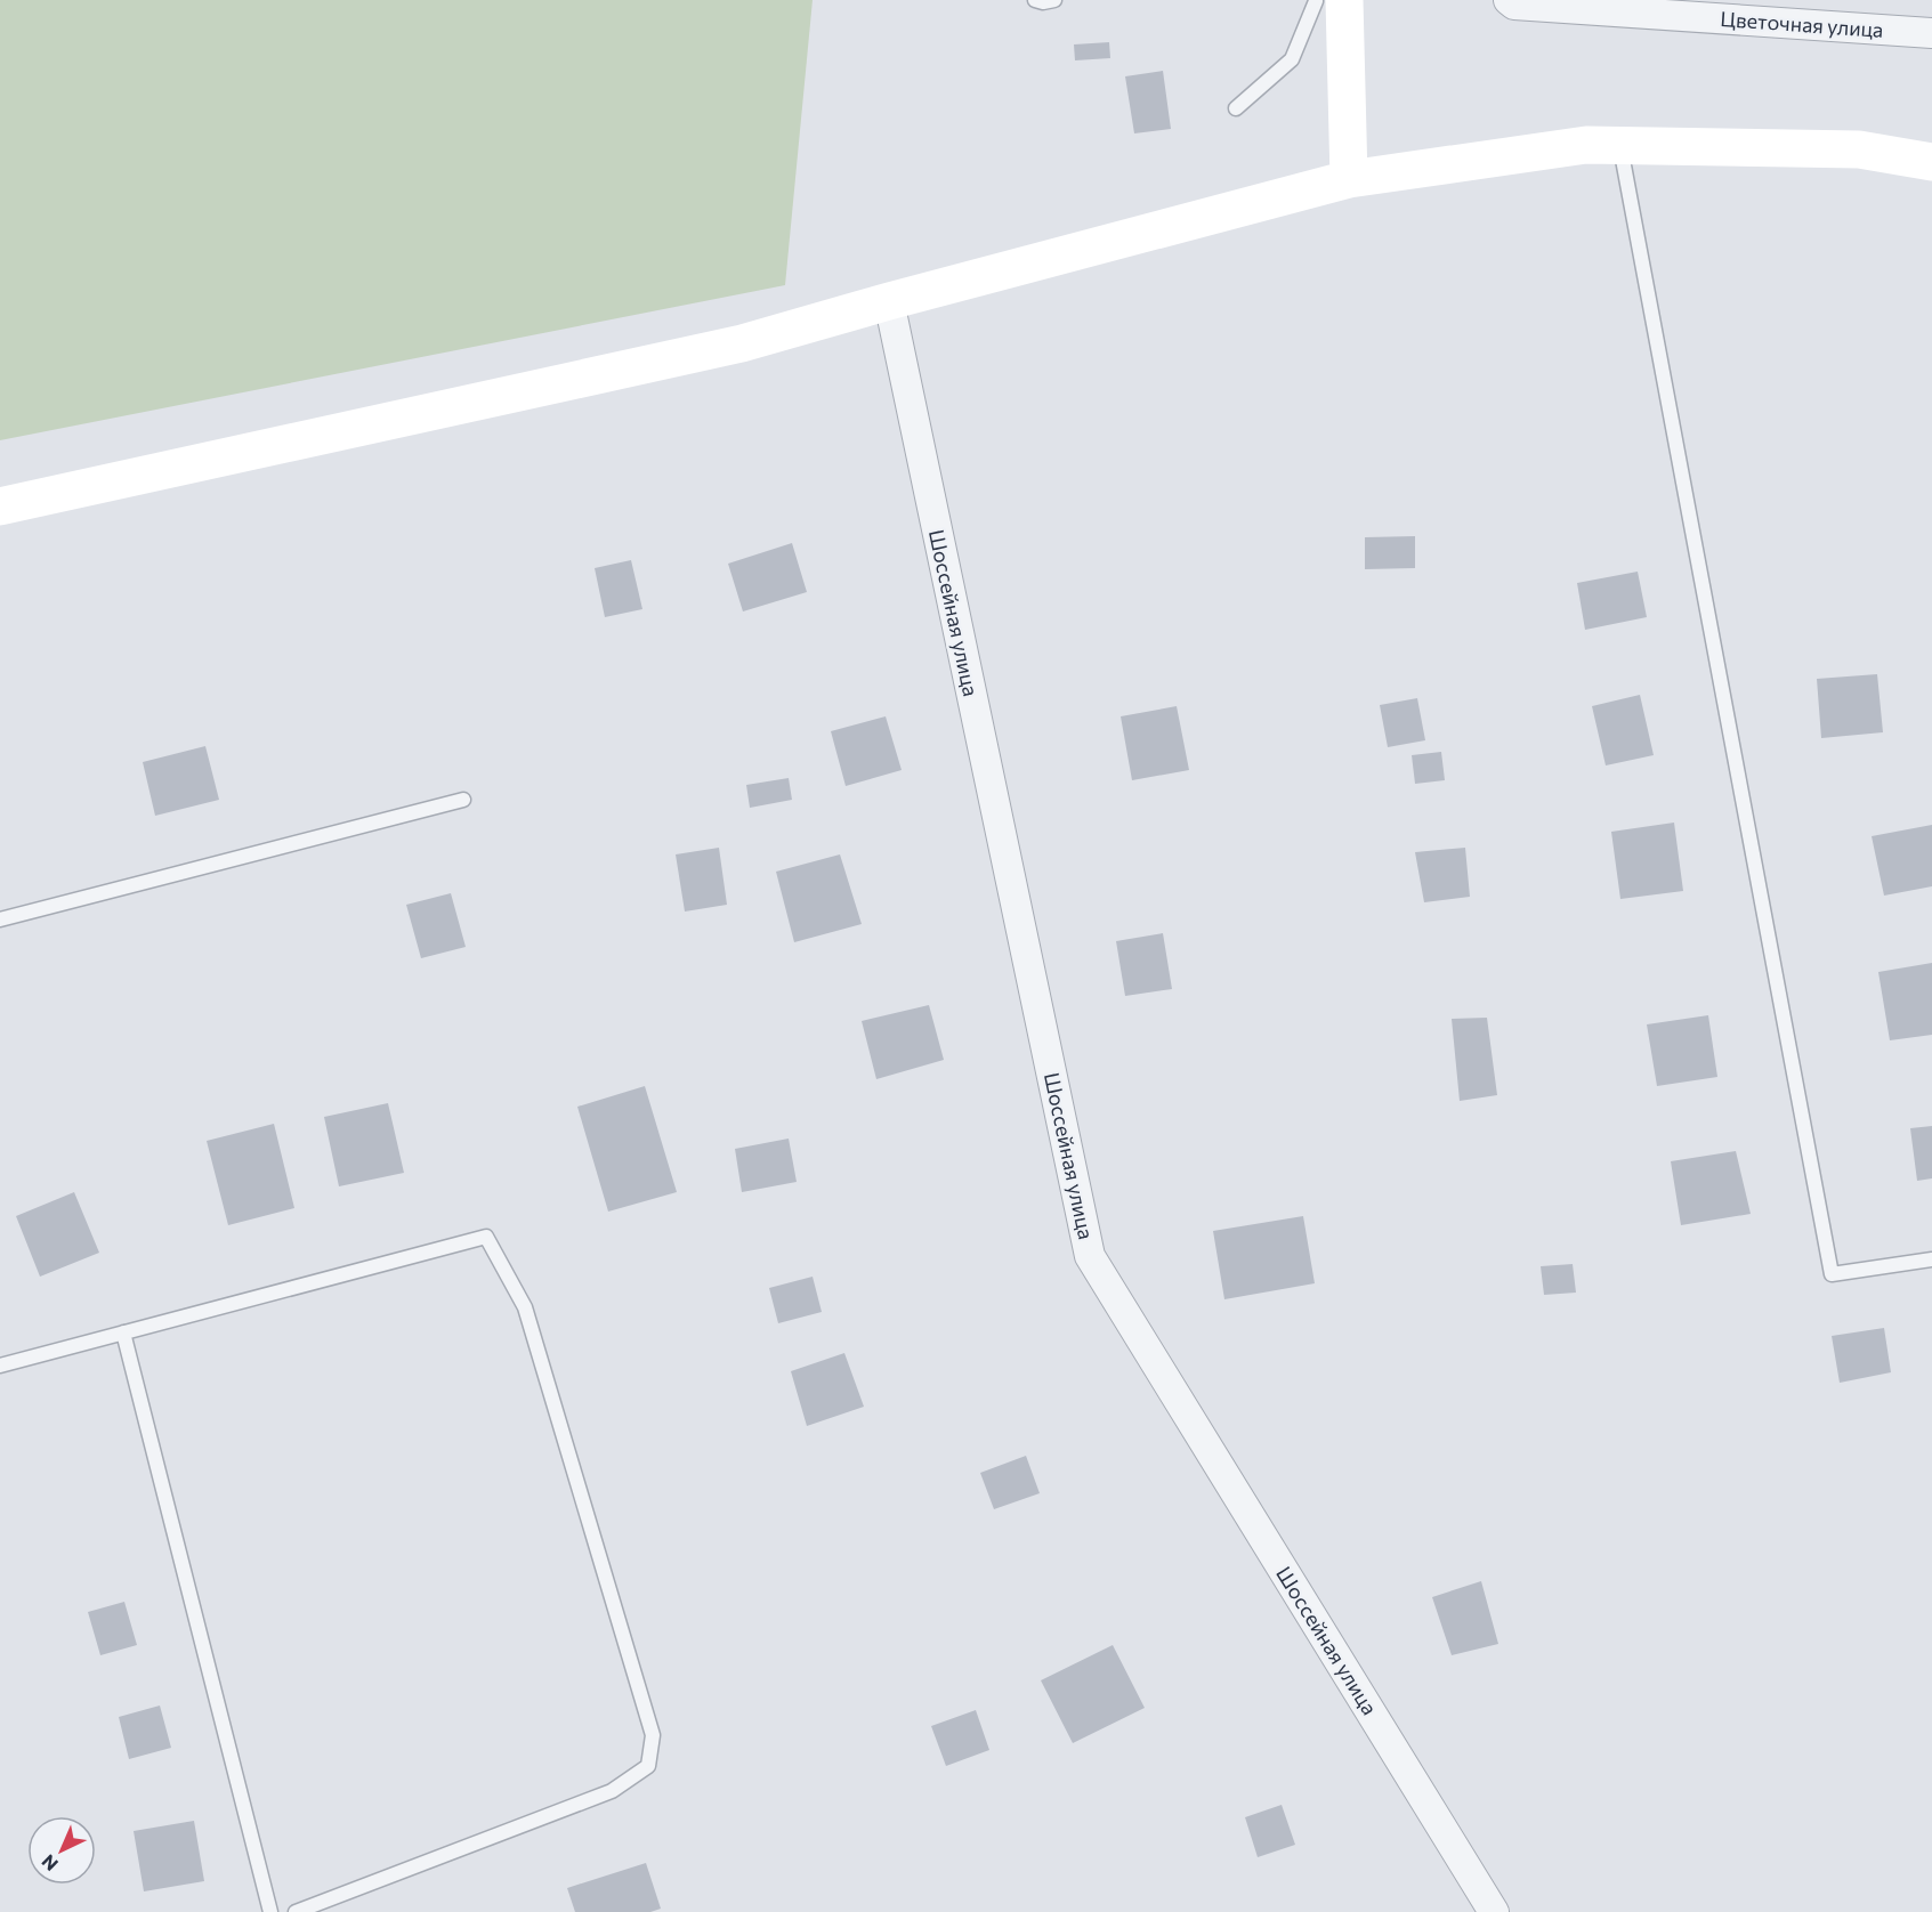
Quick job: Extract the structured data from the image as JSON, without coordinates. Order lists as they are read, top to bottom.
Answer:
{
  "streets": {
    "street": ["Цветочная улица", "Шоссейная улица"]
  },
  "north": "bottom left"
}
